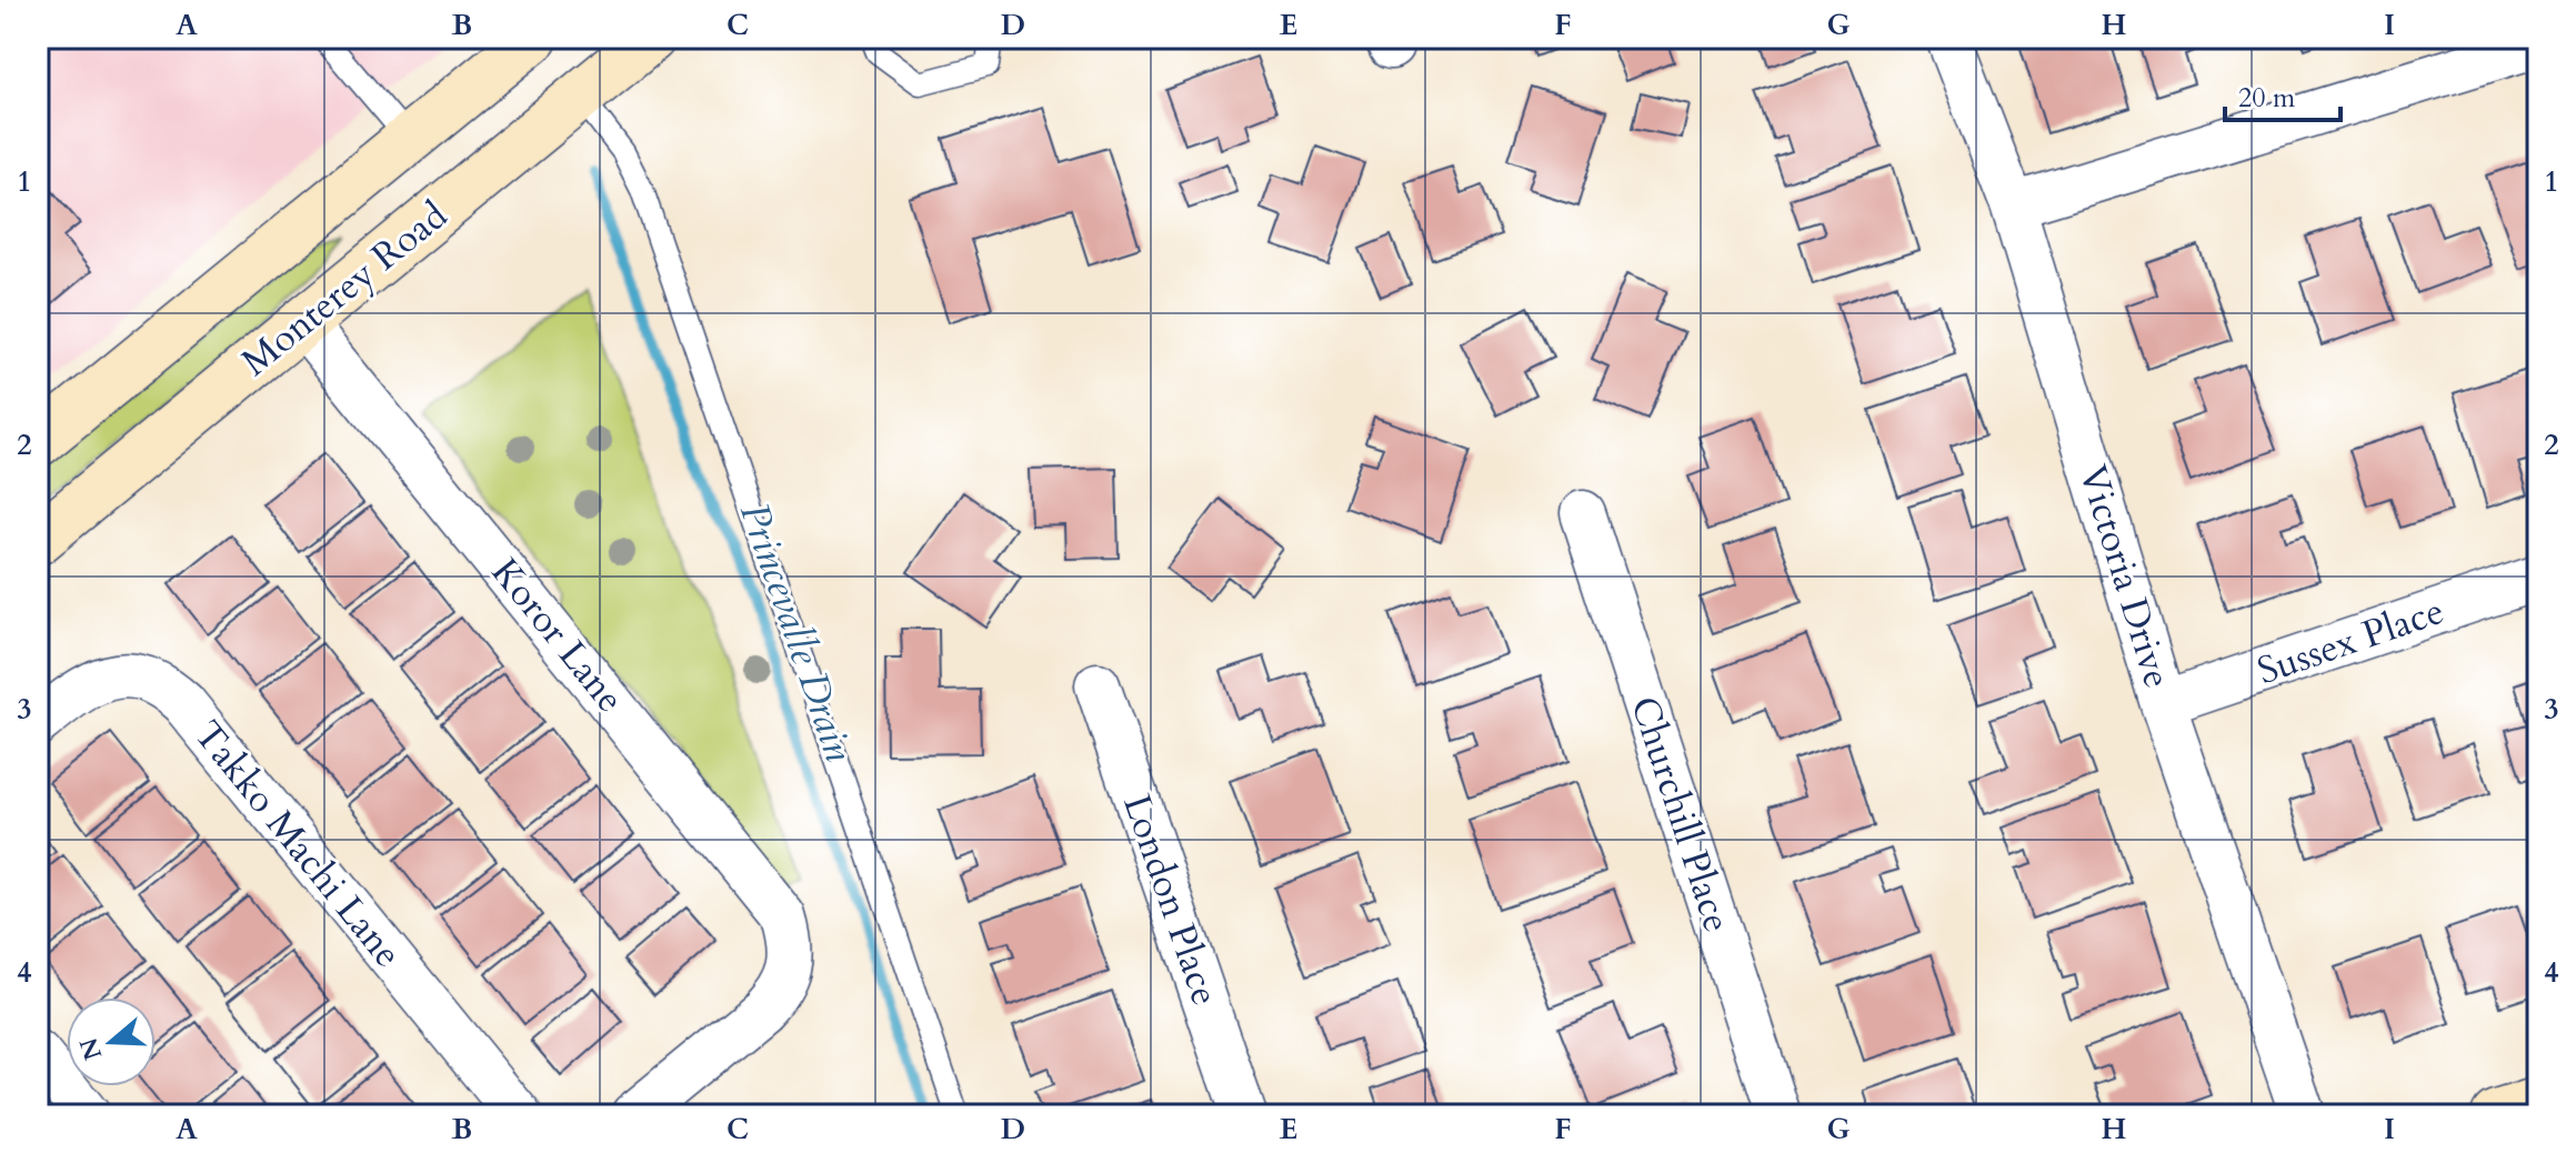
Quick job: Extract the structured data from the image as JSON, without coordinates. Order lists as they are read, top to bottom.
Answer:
{
  "streets": {
    "main road": ["Monterey Road"],
    "street": [
      "Victoria Drive",
      "Koror Lane",
      "Sussex Place",
      "Churchill Place",
      "Takko Machi Lane",
      "London Place"
    ]
  },
  "crossings": [
    ["Monterey Road", "Koror Lane"],
    ["Victoria Drive", "Sussex Place"]
  ],
  "water": ["Princevalle Drain"],
  "scale_bar": "20 m",
  "north": "left",
  "grid": {
    "columns": [
      "A",
      "B",
      "C",
      "D",
      "E",
      "F",
      "G",
      "H",
      "I"
    ],
    "rows": [
      "1",
      "2",
      "3",
      "4"
    ]
  }
}
